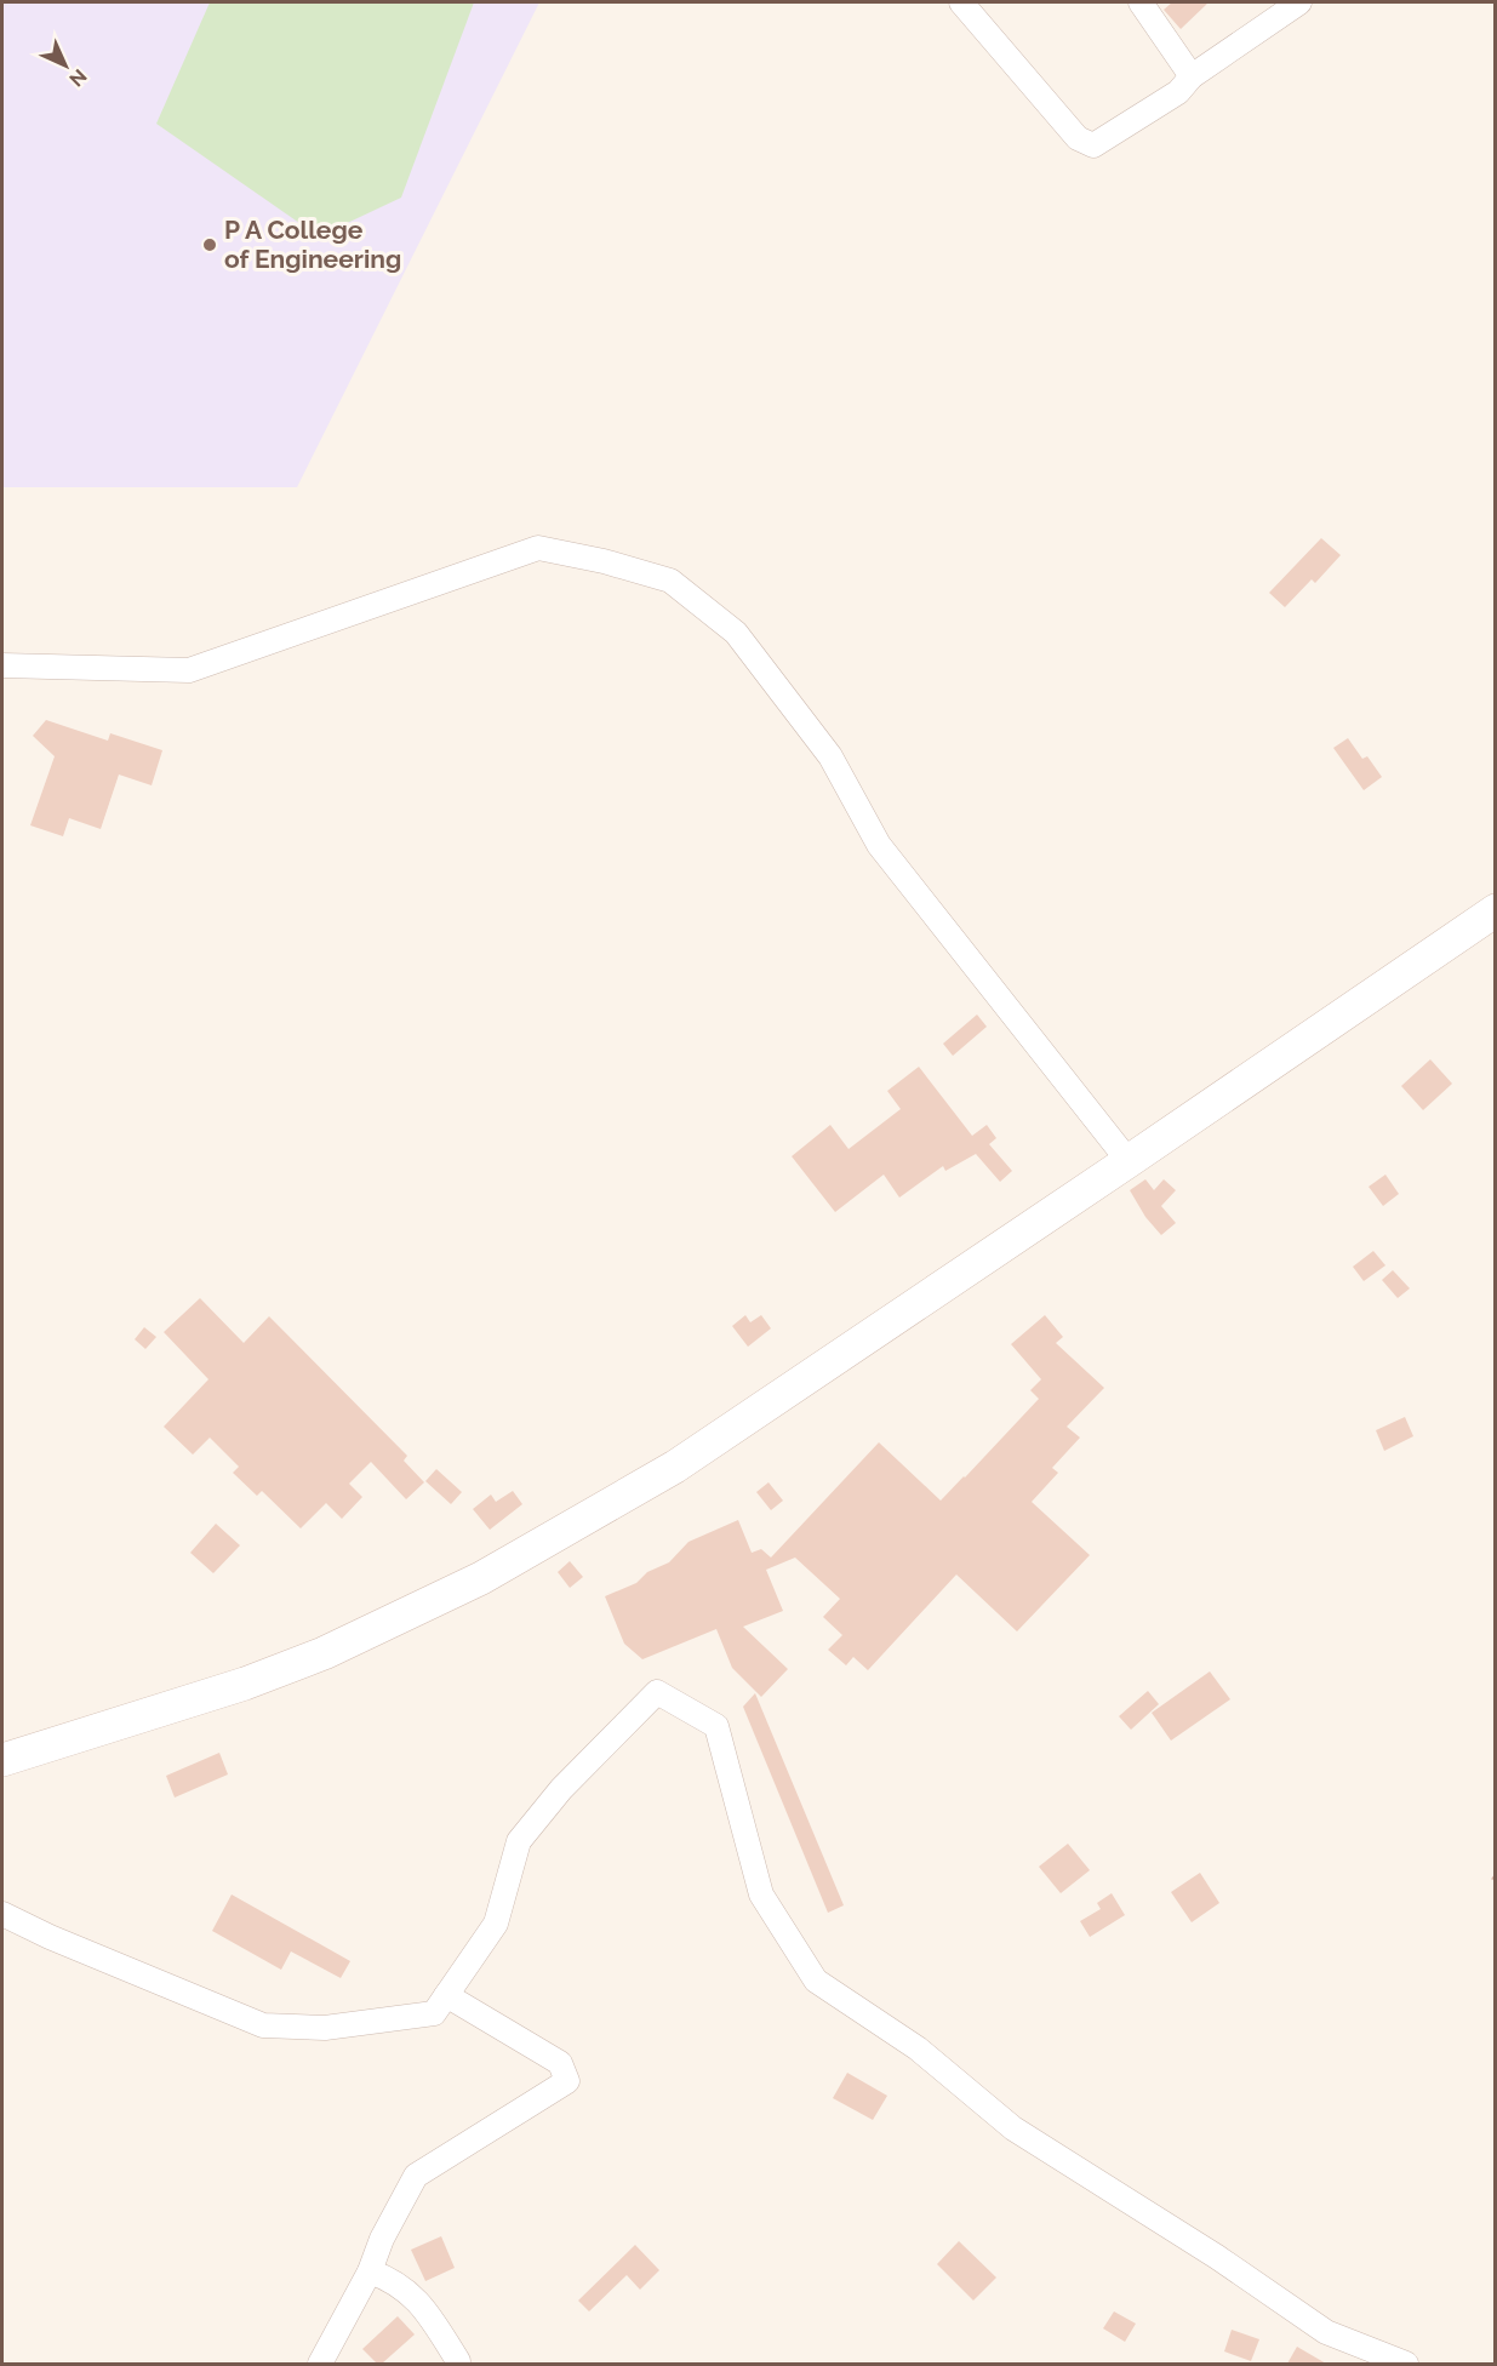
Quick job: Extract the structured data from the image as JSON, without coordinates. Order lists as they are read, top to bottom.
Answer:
{
  "places": ["P A College of Engineering"],
  "north": "bottom right"
}
